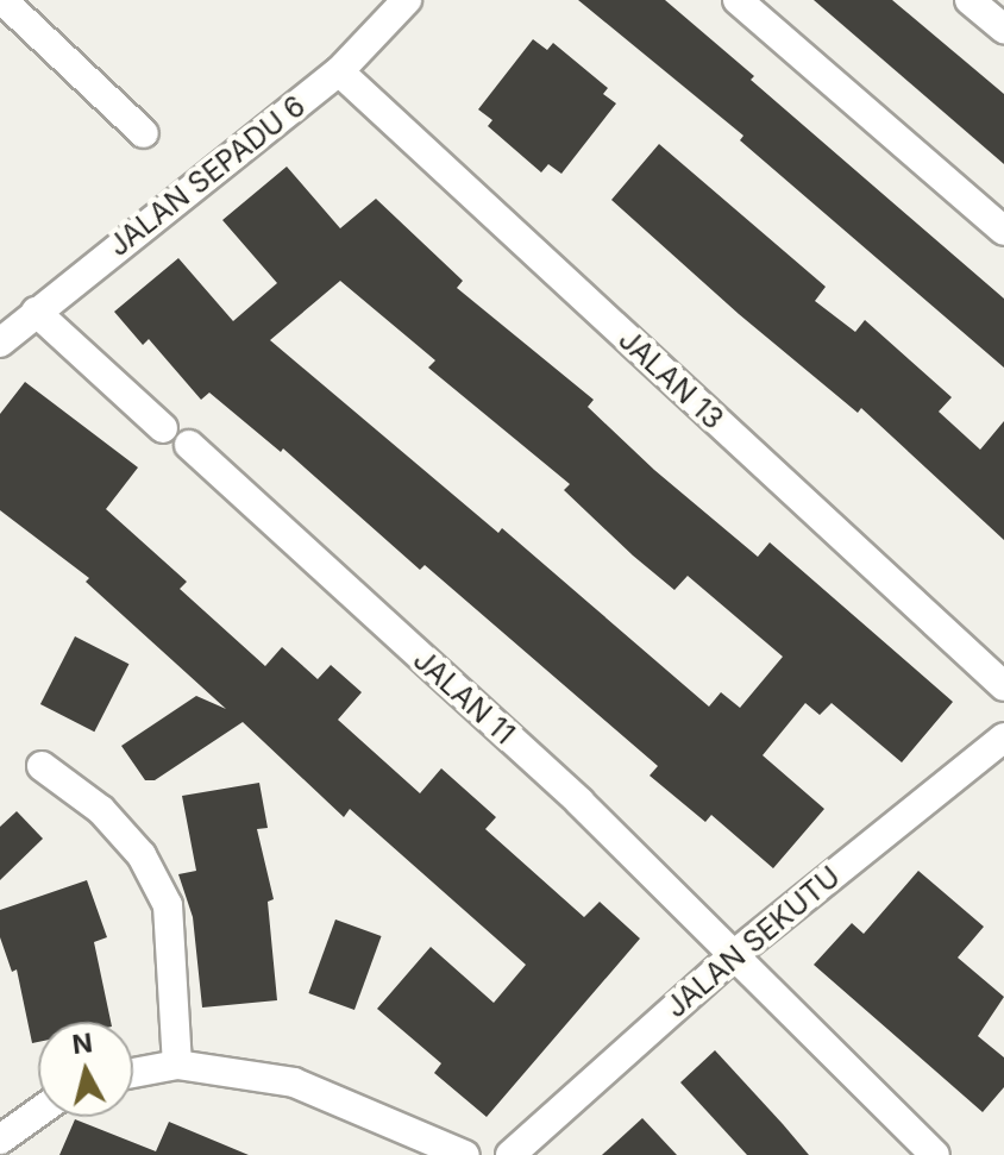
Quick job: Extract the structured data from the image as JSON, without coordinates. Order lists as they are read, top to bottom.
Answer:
{
  "streets": {
    "street": [
      "JALAN SEPADU 6",
      "JALAN 13",
      "JALAN 11",
      "JALAN SEKUTU"
    ]
  },
  "crossings": [
    ["JALAN SEPADU 6", "JALAN 13"],
    ["JALAN 11", "JALAN SEKUTU"]
  ],
  "north": "top"
}
